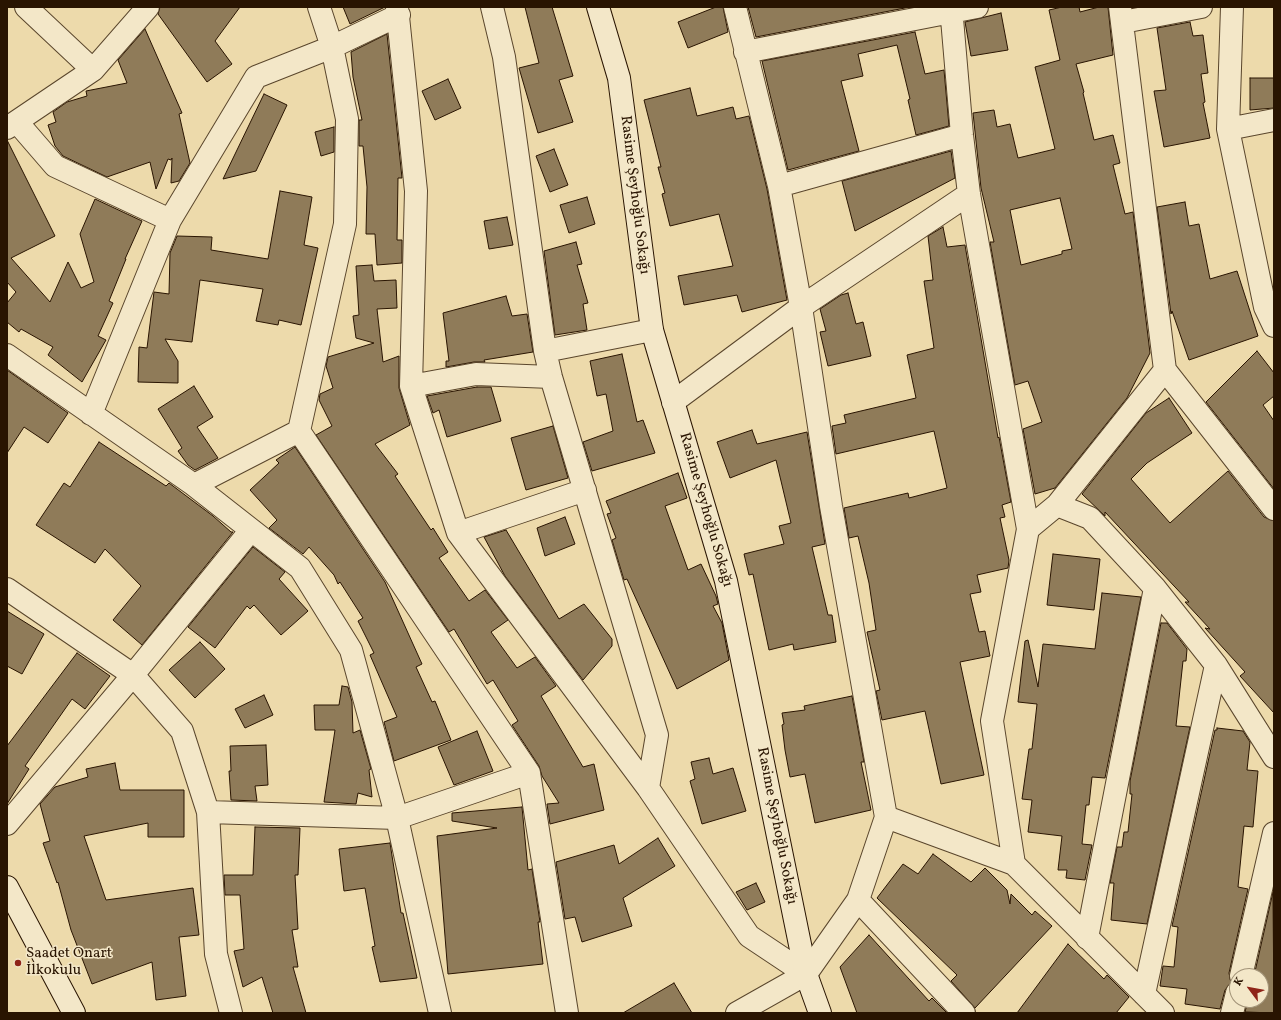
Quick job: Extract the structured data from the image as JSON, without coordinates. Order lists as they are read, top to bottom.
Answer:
{
  "streets": {
    "street": ["Rasime Şeyhoğlu Sokağı"]
  },
  "places": ["Saadet Onart İlkokulu"],
  "north": "top left"
}
